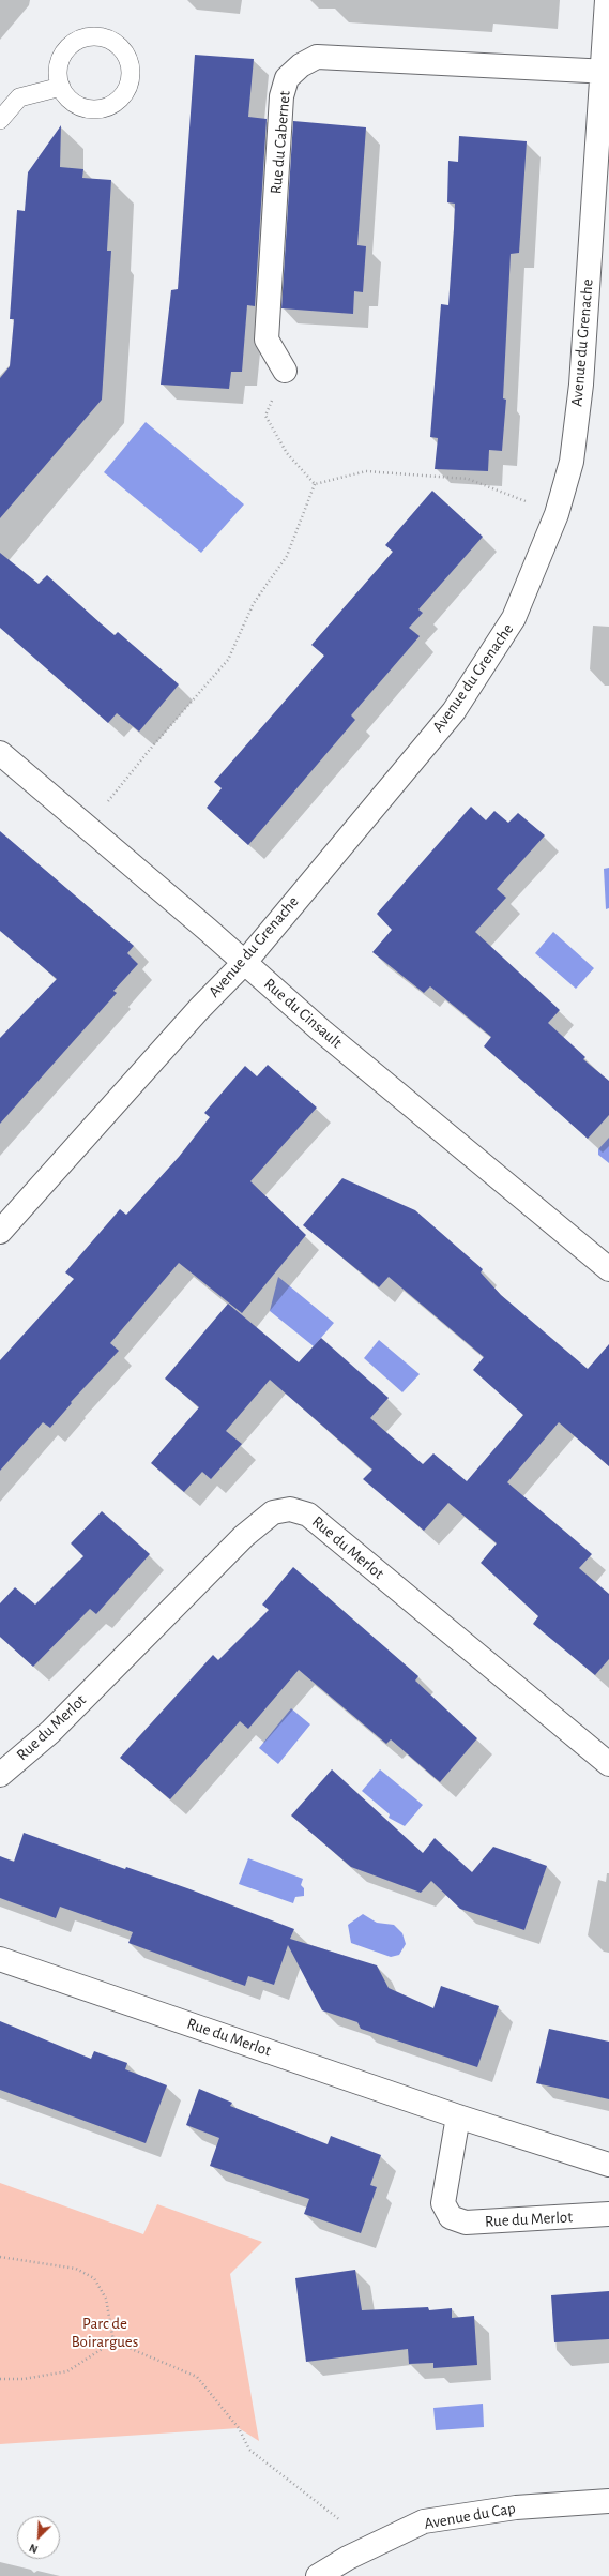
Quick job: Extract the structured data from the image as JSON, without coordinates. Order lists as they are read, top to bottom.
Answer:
{
  "streets": {
    "street": [
      "Rue du Cabernet",
      "Avenue du Grenache",
      "Rue du Cinsault",
      "Rue du Merlot",
      "Avenue du Cap"
    ]
  },
  "crossings": [
    ["Rue du Cabernet", "Avenue du Grenache"],
    ["Avenue du Grenache", "Rue du Cinsault"]
  ],
  "parks": ["Parc de Boirargues"],
  "north": "bottom left"
}
